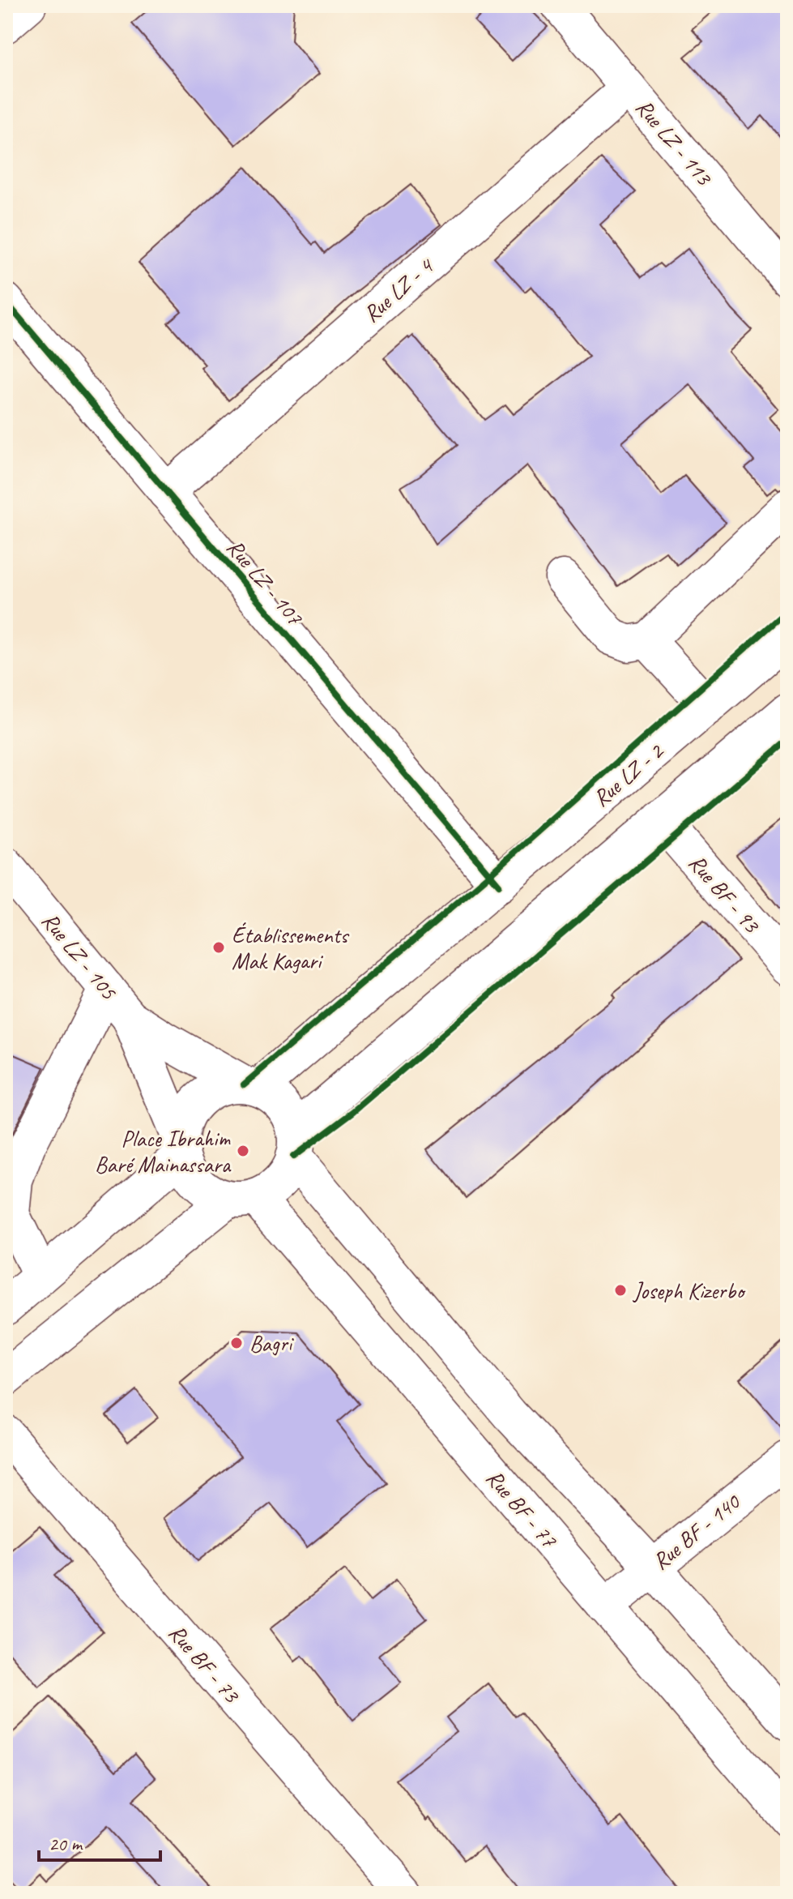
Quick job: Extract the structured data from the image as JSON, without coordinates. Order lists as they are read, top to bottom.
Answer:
{
  "streets": {
    "main road": [
      "Rue LZ - 113",
      "Rue LZ - 4",
      "Rue LZ - 107",
      "Rue LZ - 2",
      "Rue BF - 93",
      "Rue LZ - 105",
      "Rue BF - 77",
      "Rue BF - 140",
      "Rue BF - 73"
    ]
  },
  "crossings": [
    ["Rue LZ - 113", "Rue LZ - 4"],
    ["Rue LZ - 4", "Rue LZ - 107"],
    ["Rue LZ - 107", "Rue LZ - 2"],
    ["Rue LZ - 2", "Rue LZ - 105"],
    ["Rue LZ - 2", "Rue BF - 77"],
    ["Rue LZ - 105", "Rue BF - 77"],
    ["Rue BF - 77", "Rue BF - 140"]
  ],
  "places": [
    "Établissements Mak Kagari",
    "Place Ibrahim Baré Mainassara",
    "Joseph Kizerbo",
    "Bagri"
  ],
  "scale_bar": "20 m"
}
